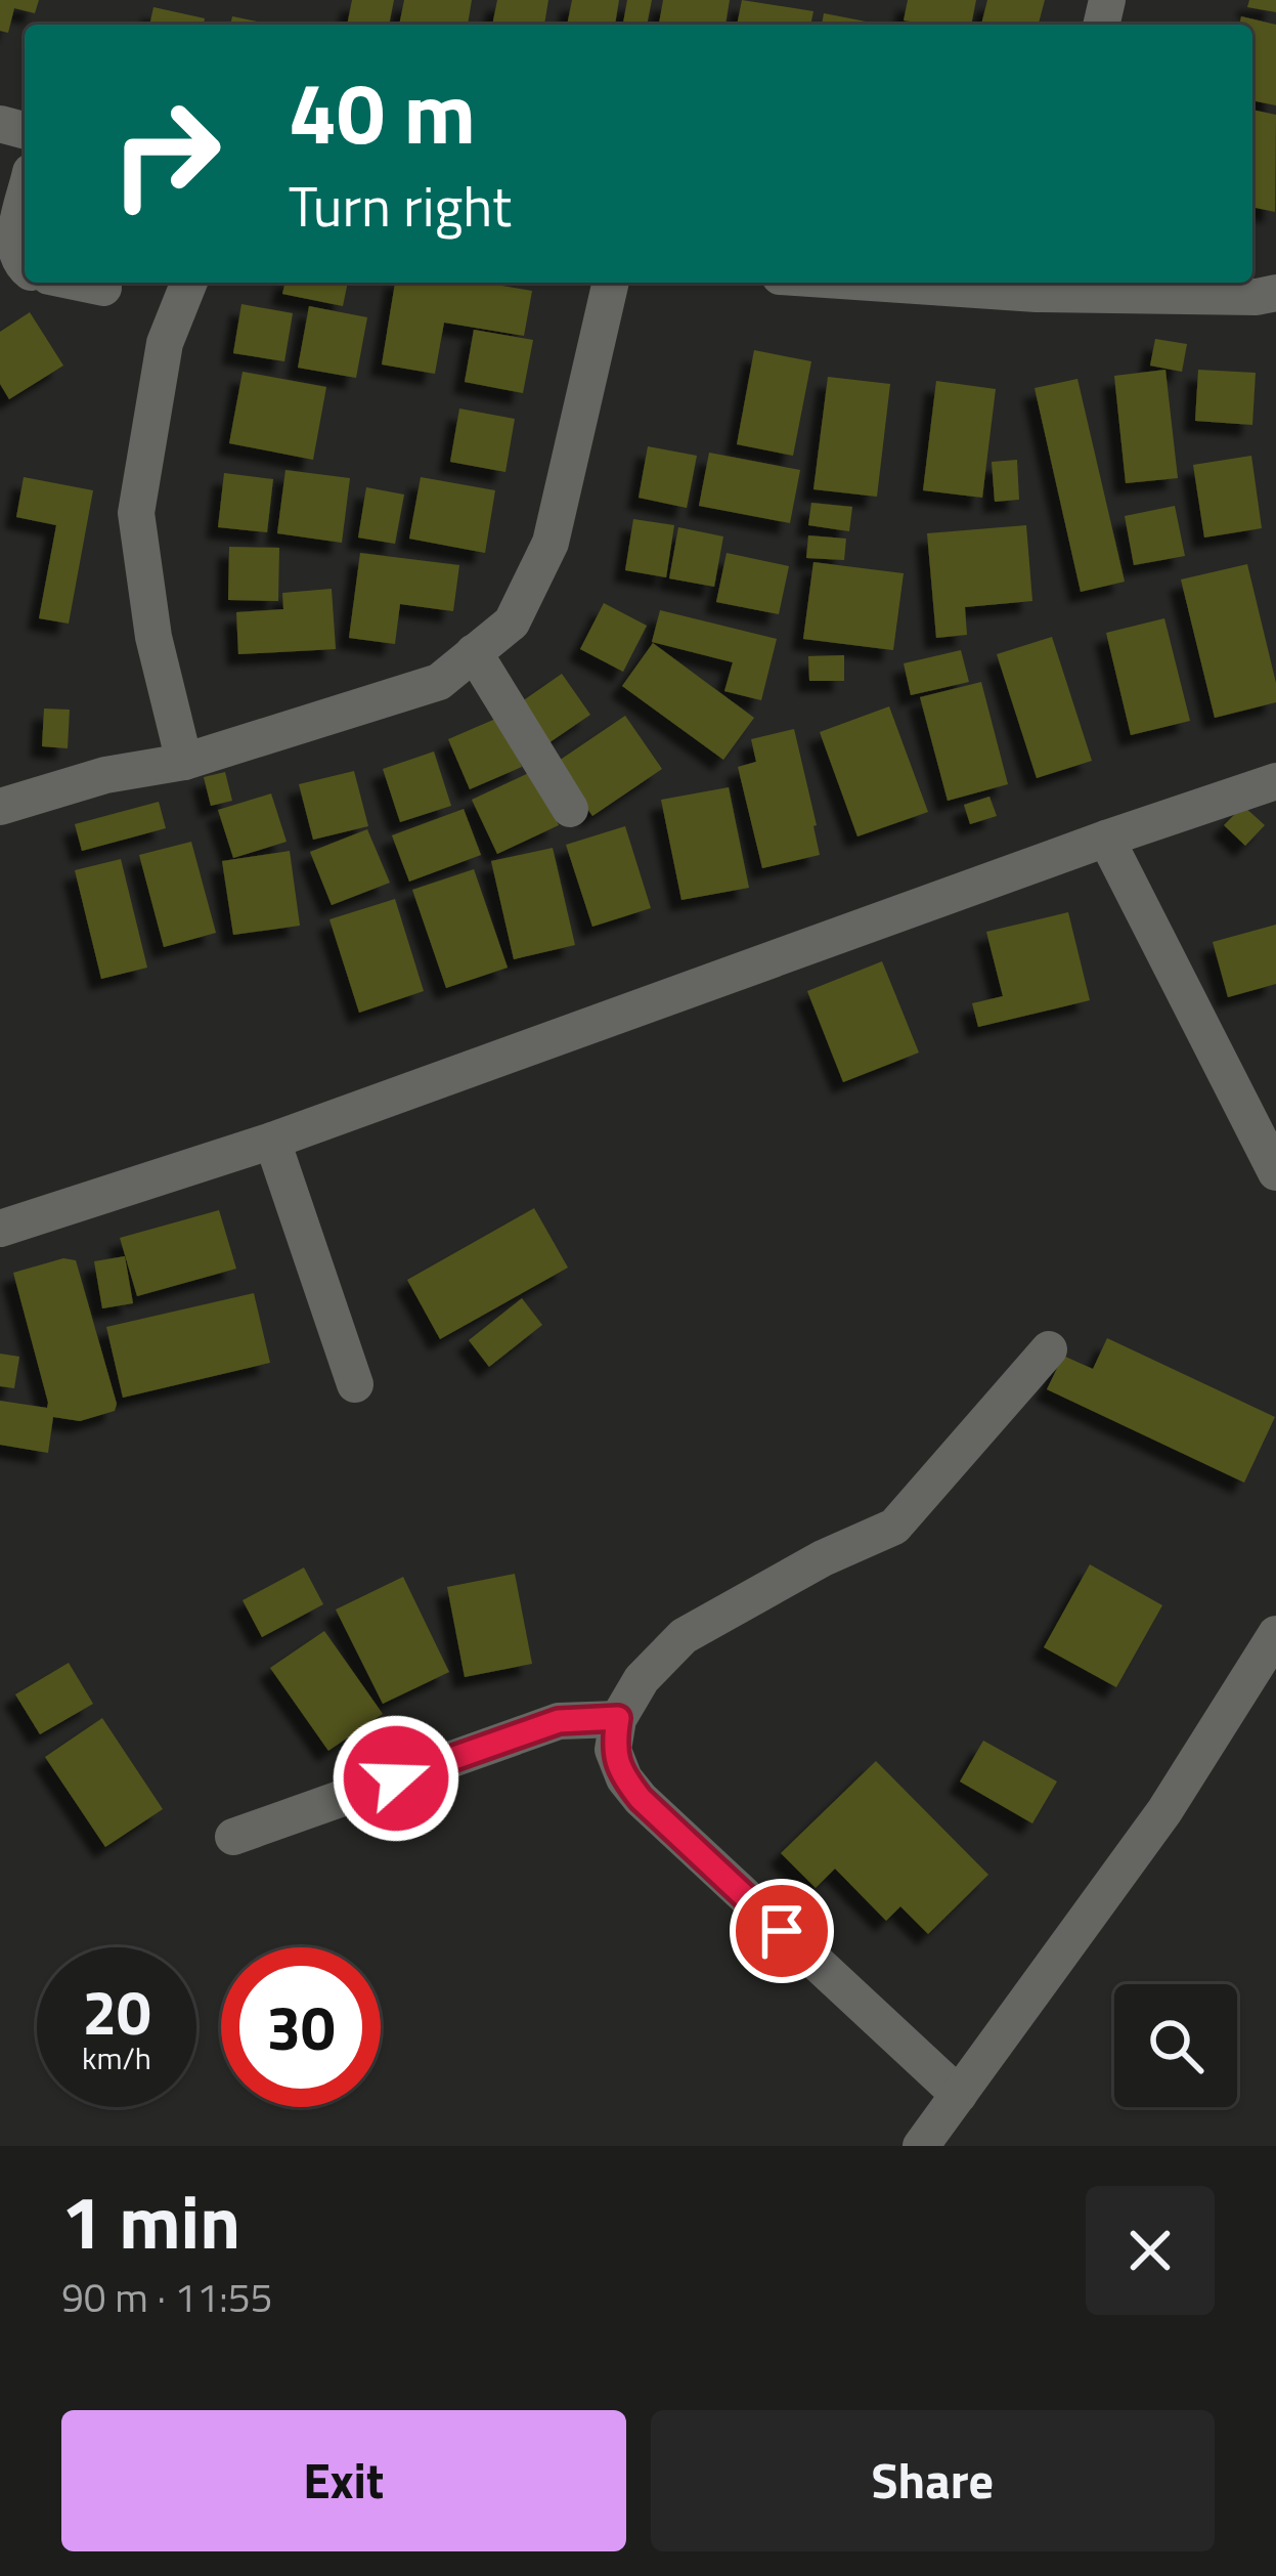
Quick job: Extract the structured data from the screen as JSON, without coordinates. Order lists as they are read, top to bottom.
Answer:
{
  "page": {
    "turn": ["40 m", "Turn right"],
    "speed": "20 km/h",
    "limit": "30",
    "heading": ["1 min", "90 m · 11:55"],
    "buttons": ["Exit", "Share"]
  }
}
